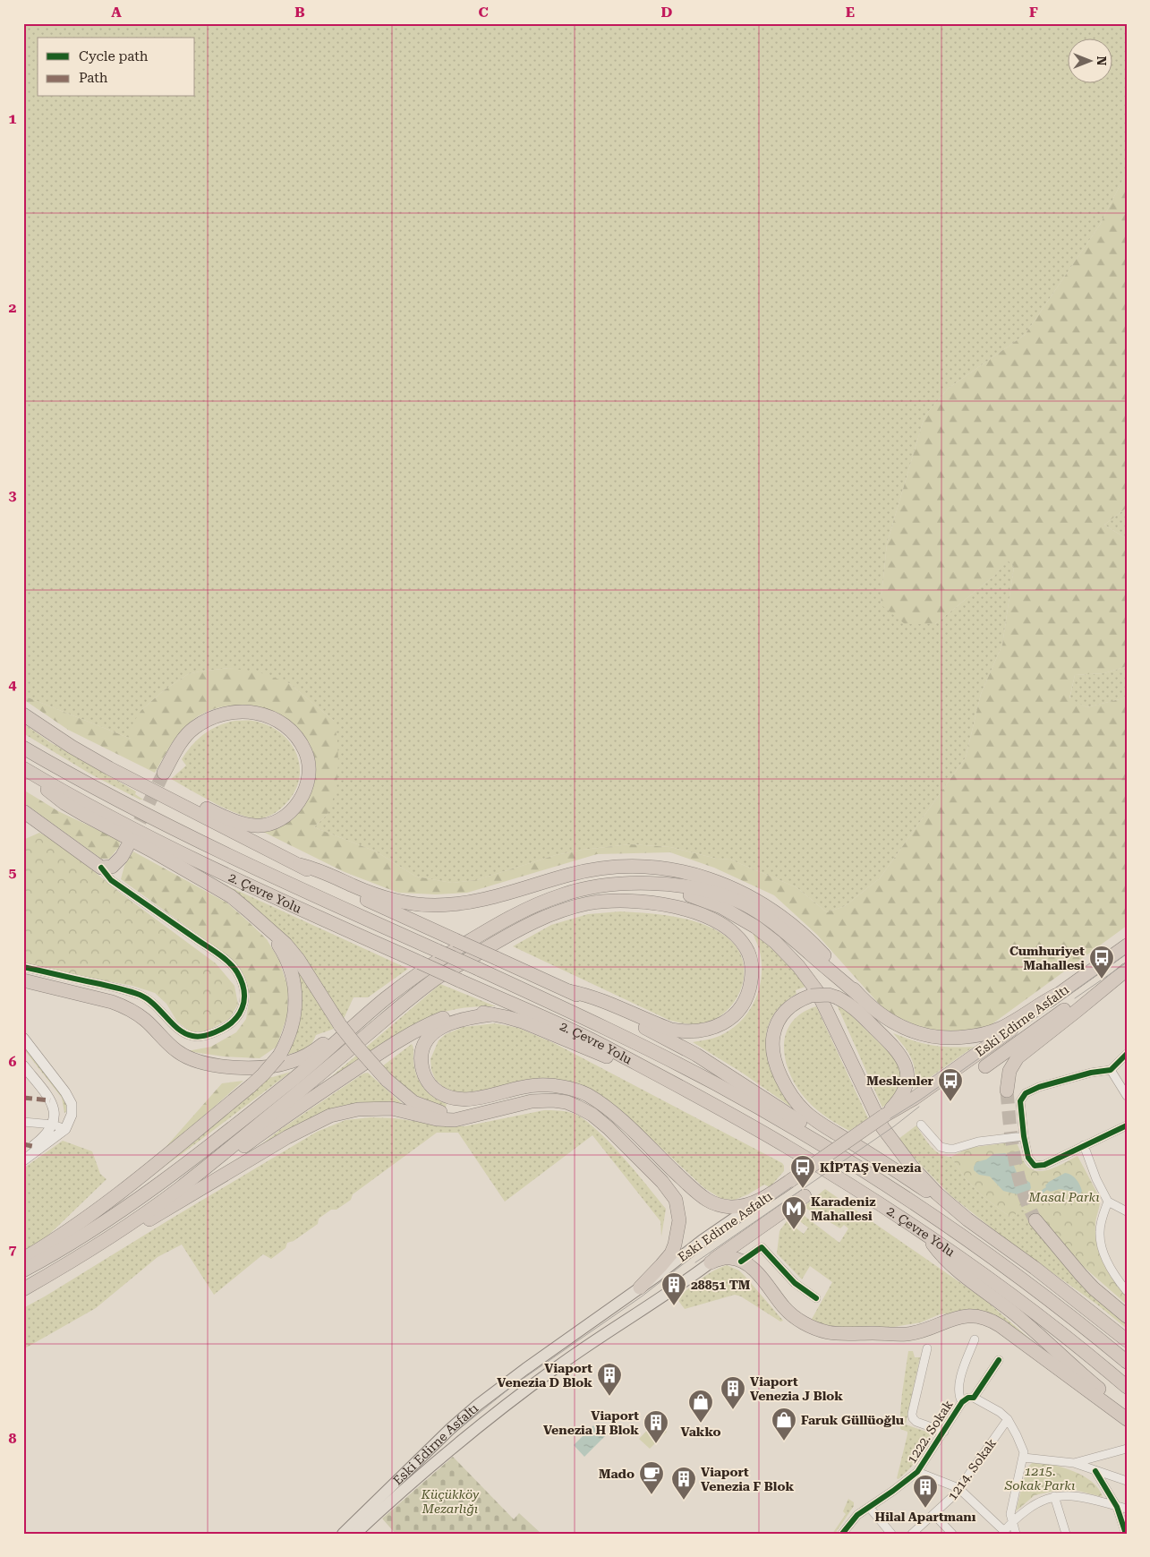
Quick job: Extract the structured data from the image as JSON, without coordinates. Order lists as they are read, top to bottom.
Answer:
{
  "streets": {
    "highway": ["2. Çevre Yolu", "Eski Edirne Asfaltı"],
    "street": ["1222. Sokak", "1214. Sokak"]
  },
  "parks": ["Masal Parkı", "1215. Sokak Parkı", "Küçükköy Mezarlığı"],
  "places": {
    "bus stop": ["Cumhuriyet Mahallesi", "Meskenler", "KİPTAŞ Venezia"],
    "metro station": ["Karadeniz Mahallesi"],
    "building": [
      "28851 TM",
      "Viaport Venezia D Blok",
      "Viaport Venezia J Blok",
      "Viaport Venezia H Blok",
      "Viaport Venezia F Blok",
      "Hilal Apartmanı"
    ],
    "shop": ["Vakko", "Faruk Güllüoğlu"],
    "cafe": ["Mado"]
  },
  "legend": ["Cycle path", "Path"],
  "north": "right",
  "grid": {
    "columns": [
      "A",
      "B",
      "C",
      "D",
      "E",
      "F"
    ],
    "rows": [
      "1",
      "2",
      "3",
      "4",
      "5",
      "6",
      "7",
      "8"
    ]
  }
}
